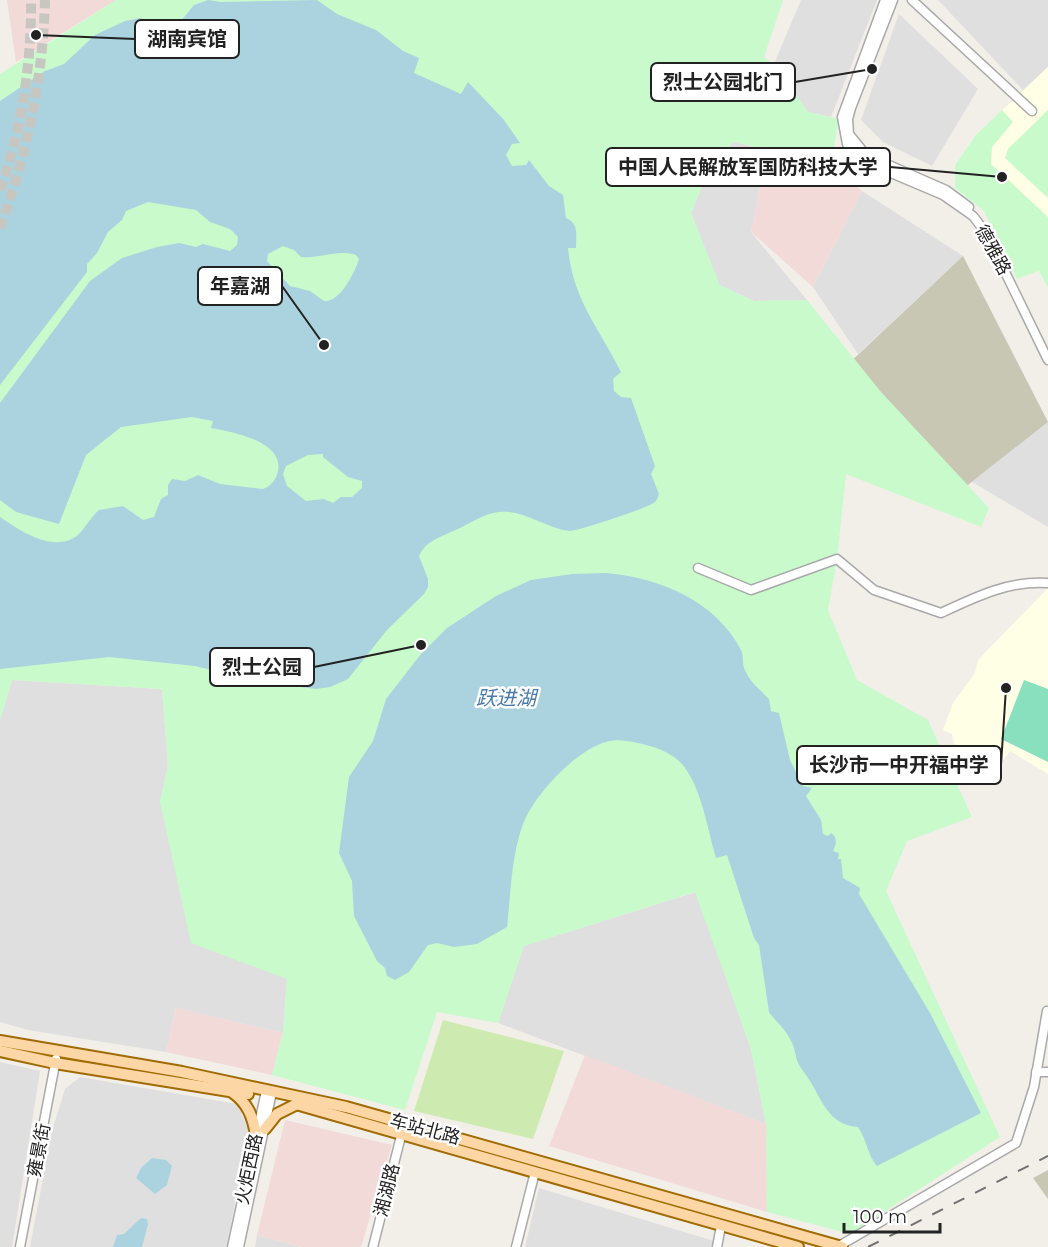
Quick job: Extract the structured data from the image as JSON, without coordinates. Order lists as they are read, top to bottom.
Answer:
{
  "streets": {
    "main road": ["车站北路"],
    "street": [
      "德雅路",
      "雍景街",
      "火炬西路",
      "湘湖路"
    ]
  },
  "crossings": [
    ["车站北路", "雍景街"],
    ["车站北路", "火炬西路"],
    ["车站北路", "湘湖路"]
  ],
  "water": ["跃进湖"],
  "places": [
    "湖南宾馆",
    "烈士公园北门",
    "中国人民解放军国防科技大学",
    "年嘉湖",
    "烈士公园",
    "长沙市一中开福中学"
  ],
  "scale_bar": "100 m"
}
